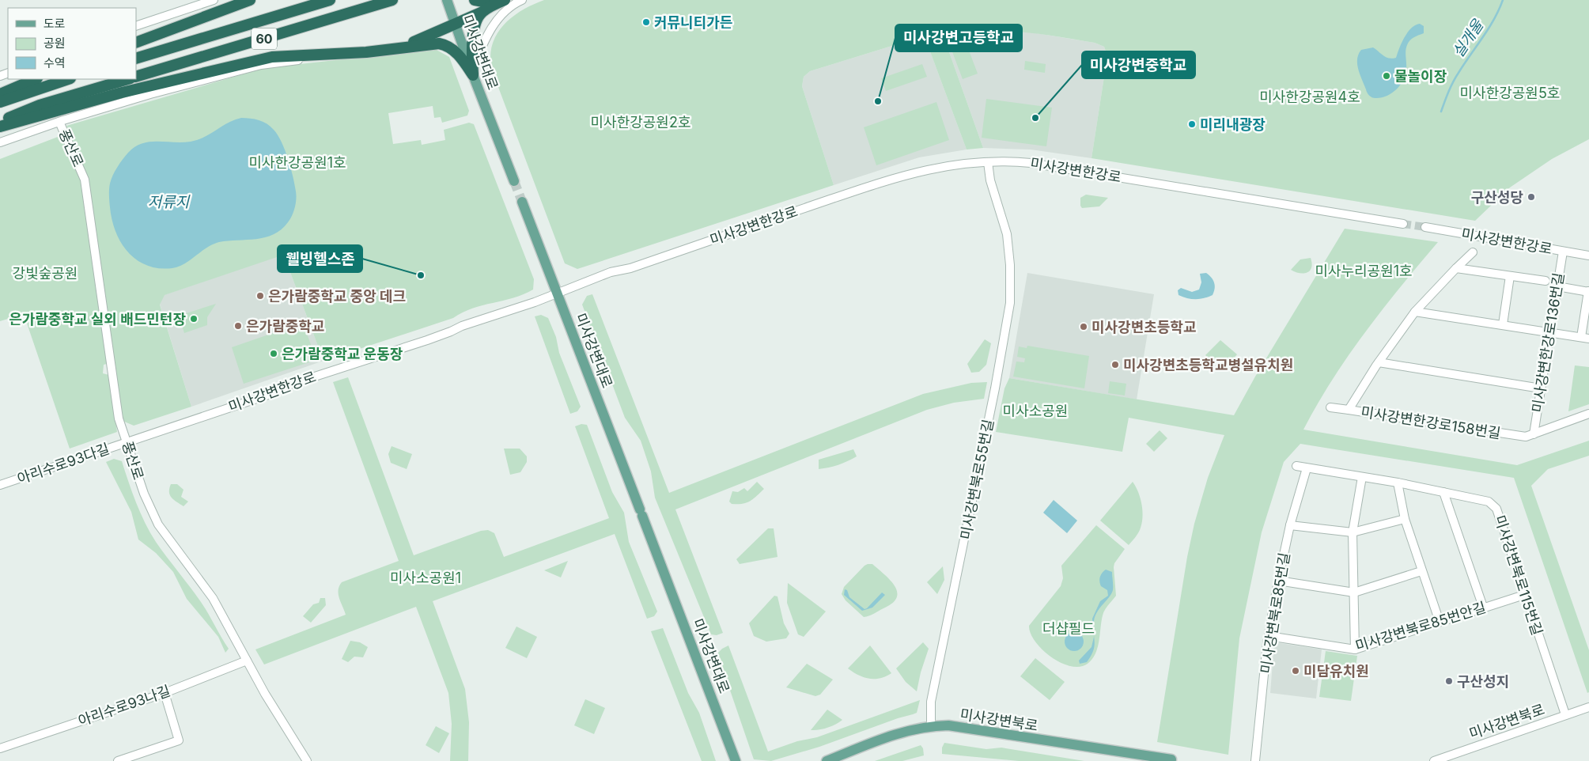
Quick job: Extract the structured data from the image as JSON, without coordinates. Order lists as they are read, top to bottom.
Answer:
{
  "streets": {
    "highway": ["60"],
    "main road": ["미사강변대로", "미사강변북로"],
    "street": [
      "풍산로",
      "미사강변한강로",
      "미사강변한강로136번길",
      "미사강변한강로158번길",
      "아리수로93다길",
      "미사강변북로55번길",
      "미사강변북로115번길",
      "미사강변북로85번길",
      "미사강변북로85번안길",
      "아리수로93나길"
    ]
  },
  "crossings": [
    ["미사강변대로", "미사강변한강로"],
    ["풍산로", "미사강변한강로"],
    ["풍산로", "아리수로93다길"],
    ["풍산로", "아리수로93나길"],
    ["미사강변한강로", "미사강변한강로136번길"],
    ["미사강변한강로", "아리수로93다길"],
    ["미사강변한강로", "미사강변북로55번길"],
    ["미사강변한강로136번길", "미사강변한강로158번길"],
    ["미사강변북로55번길", "미사강변북로"],
    ["미사강변북로115번길", "미사강변북로85번길"],
    ["미사강변북로115번길", "미사강변북로85번안길"],
    ["미사강변북로115번길", "미사강변북로"],
    ["미사강변북로85번길", "미사강변북로85번안길"]
  ],
  "water": ["실개울", "저류지"],
  "parks": [
    "미사한강공원5호",
    "미사한강공원4호",
    "미사한강공원2호",
    "미사한강공원1호",
    "미사누리공원1호",
    "강빛숲공원",
    "미사소공원",
    "미사소공원1",
    "더샵필드"
  ],
  "places": [
    "커뮤니티가든",
    "물놀이장",
    "미사강변고등학교",
    "미사강변중학교",
    "미리내광장",
    "구산성당",
    "웰빙헬스존",
    "은가람중학교 중앙 데크",
    "은가람중학교 실외 배드민턴장",
    "은가람중학교",
    "미사강변초등학교",
    "은가람중학교 운동장",
    "미사강변초등학교병설유치원",
    "미담유치원",
    "구산성지"
  ],
  "legend": ["도로", "공원", "수역"]
}
